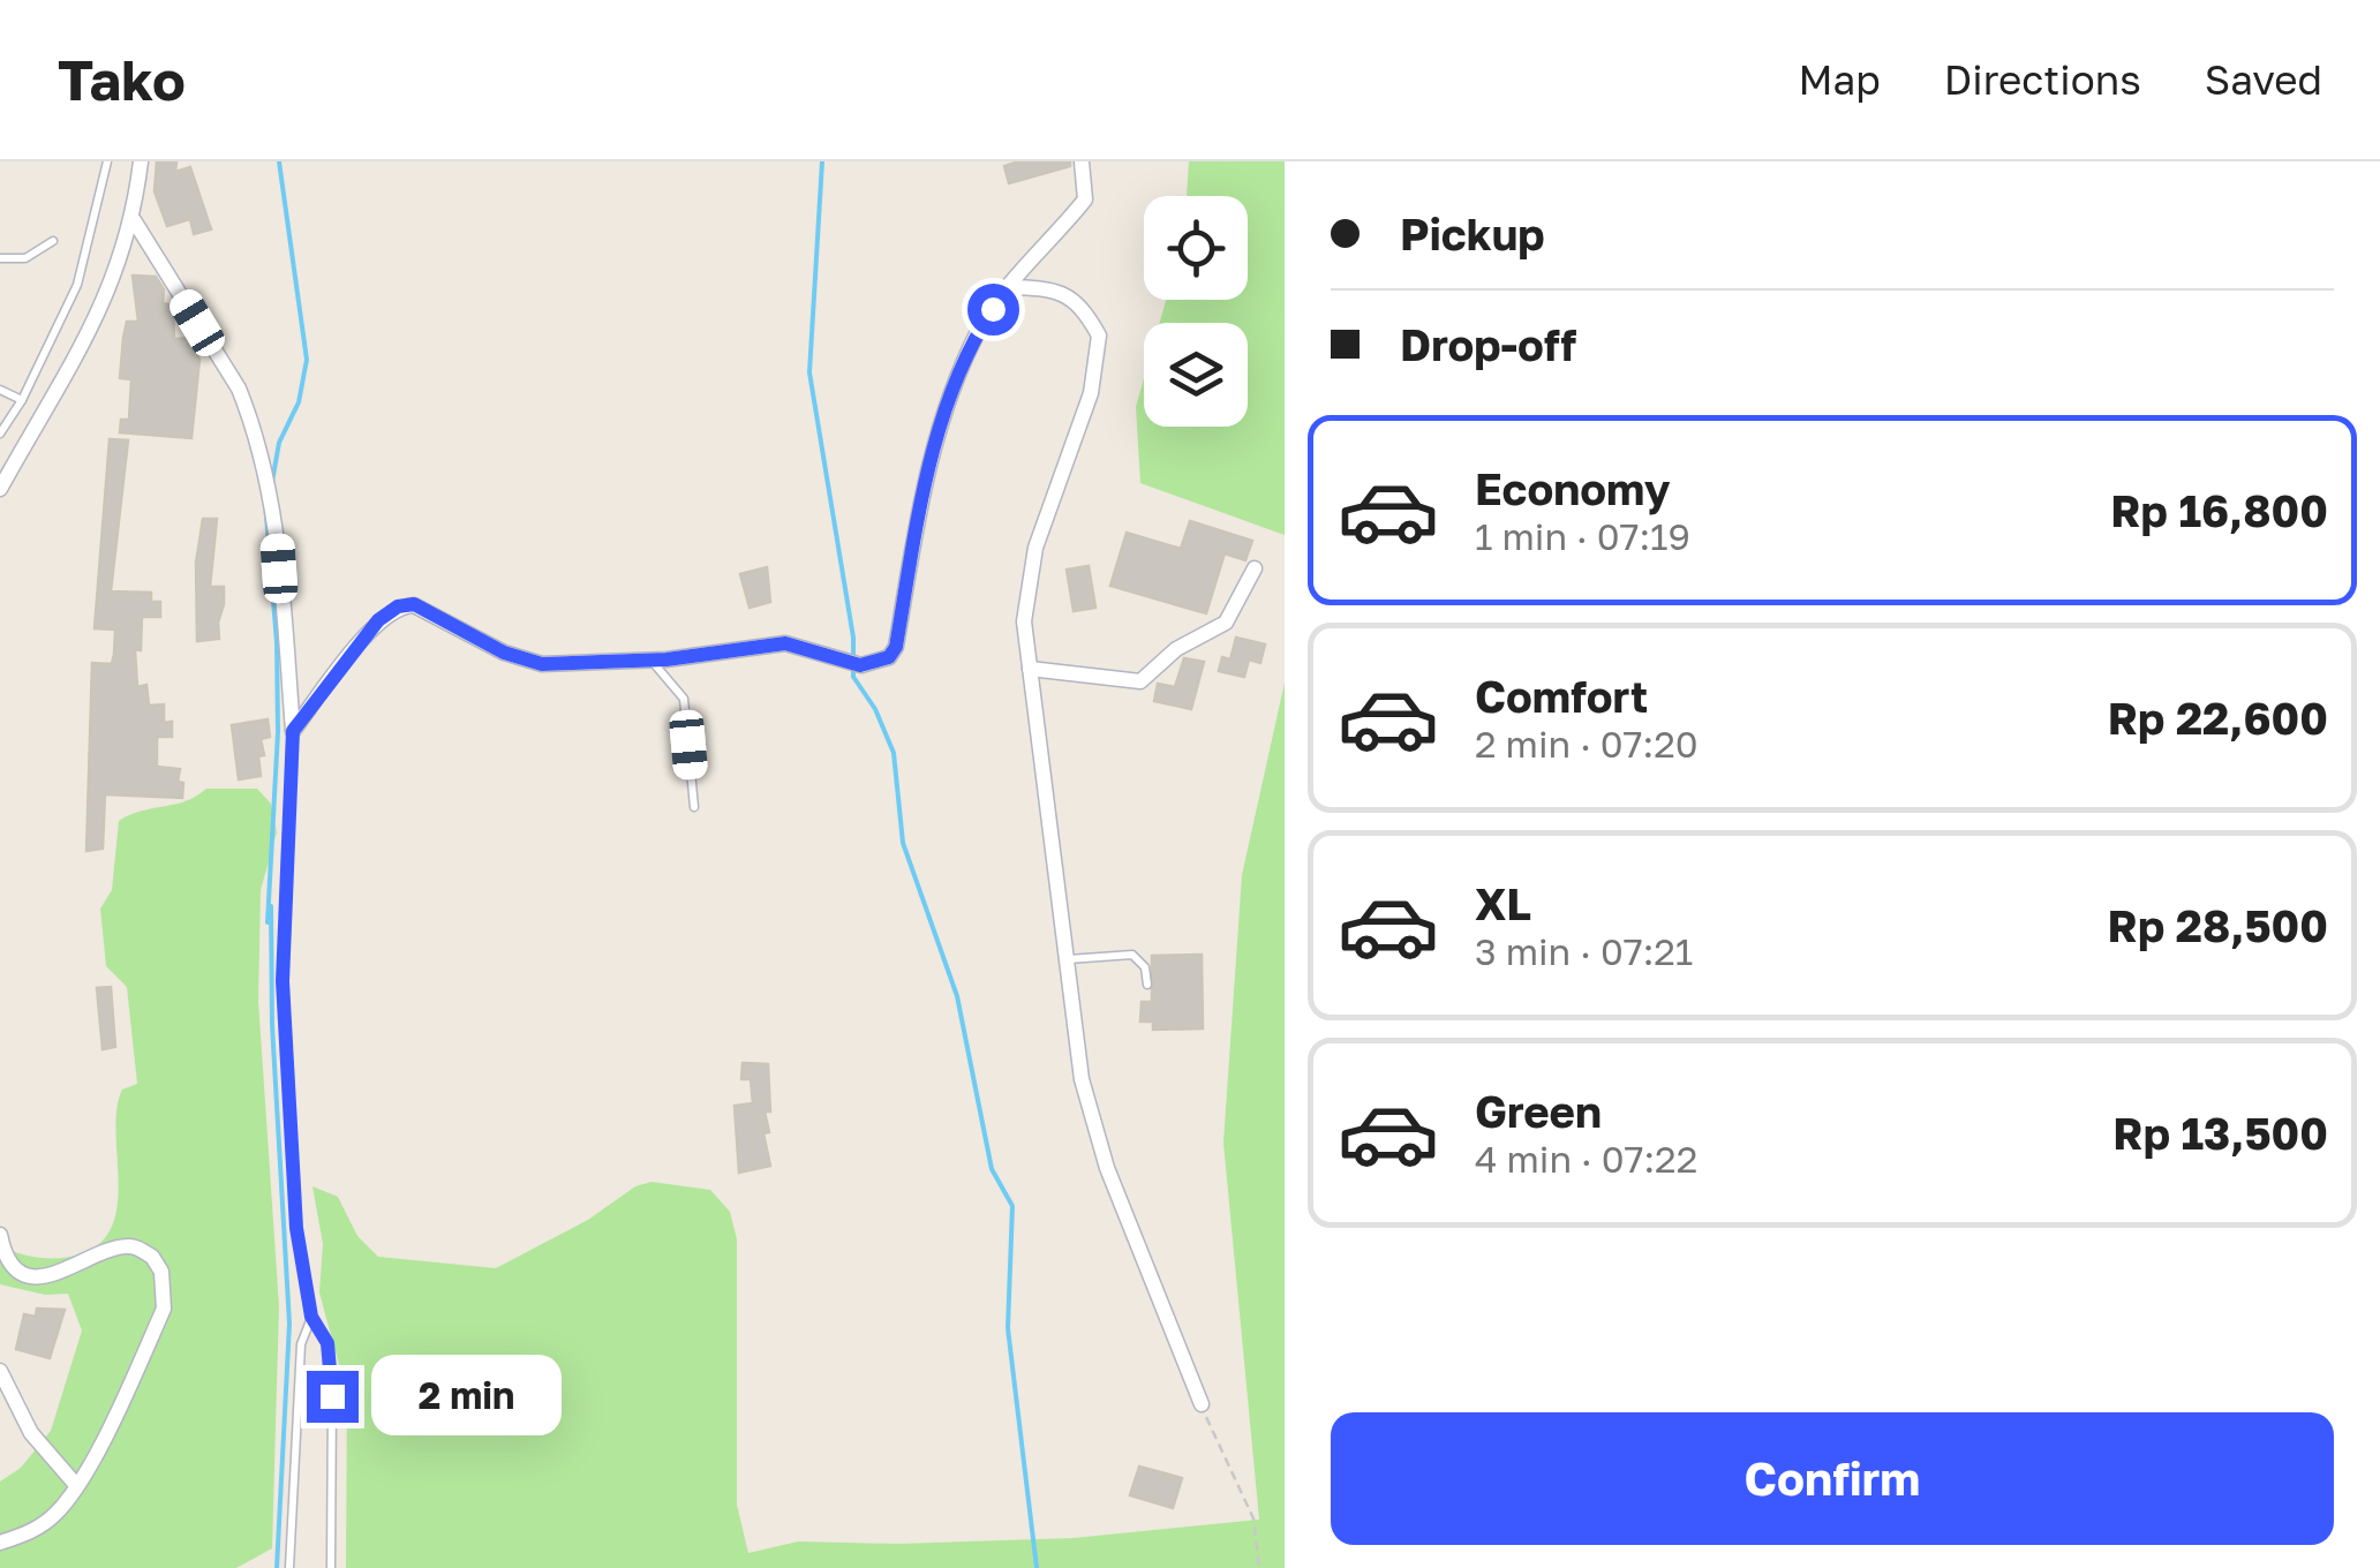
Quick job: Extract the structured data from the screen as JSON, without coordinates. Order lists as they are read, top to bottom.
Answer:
{
  "page": {
    "header": "Tako",
    "nav": ["Map", "Directions", "Saved"],
    "banner": ["Pickup", "Drop-off"],
    "list": [
      {
        "name": "Economy",
        "note": "1 min · 07:19",
        "value": "Rp 16,800"
      },
      {
        "name": "Comfort",
        "note": "2 min · 07:20",
        "value": "Rp 22,600"
      },
      {
        "name": "XL",
        "note": "3 min · 07:21",
        "value": "Rp 28,500"
      },
      {
        "name": "Green",
        "note": "4 min · 07:22",
        "value": "Rp 13,500"
      }
    ],
    "bubble": "2 min",
    "buttons": "Confirm"
  }
}
